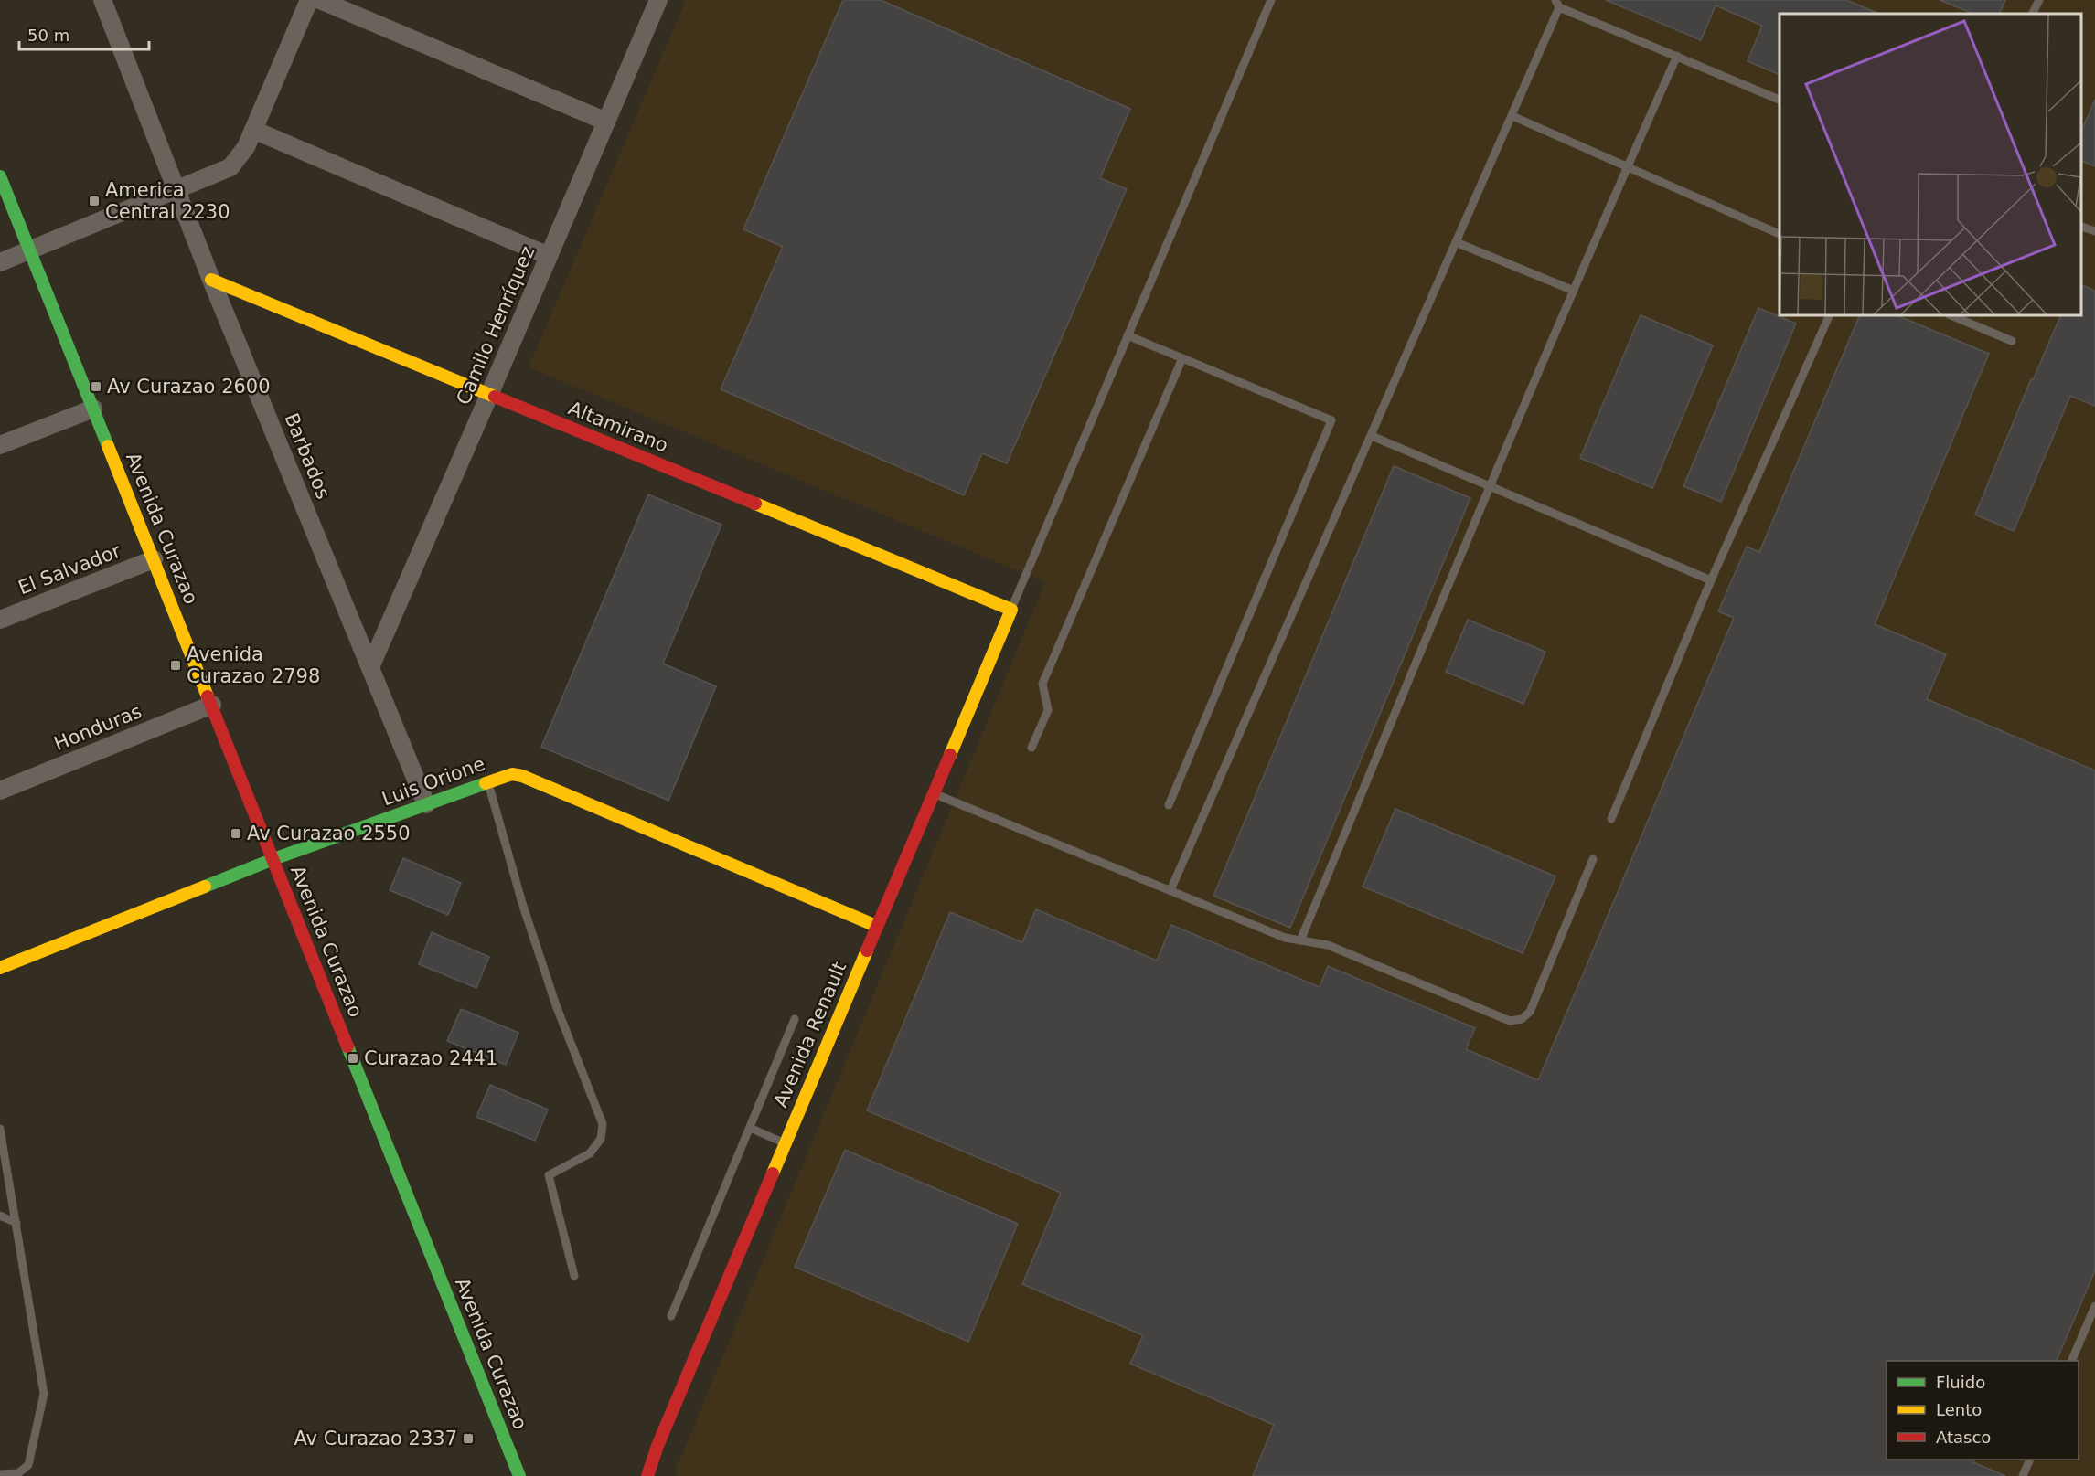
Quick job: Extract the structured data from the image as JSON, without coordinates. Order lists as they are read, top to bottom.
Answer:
{
  "streets": {
    "street": [
      "Camilo Henríquez",
      "Altamirano",
      "Barbados",
      "Avenida Curazao",
      "El Salvador",
      "Honduras",
      "Luis Orione",
      "Avenida Renault"
    ]
  },
  "crossings": [
    ["Camilo Henríquez", "Altamirano"],
    ["Camilo Henríquez", "Barbados"],
    ["Altamirano", "Barbados"],
    ["Altamirano", "Avenida Renault"],
    ["Barbados", "Luis Orione"],
    ["Avenida Curazao", "El Salvador"],
    ["Avenida Curazao", "Honduras"],
    ["Avenida Curazao", "Luis Orione"],
    ["Luis Orione", "Avenida Renault"]
  ],
  "places": {
    "transit": [
      "America Central 2230",
      "Av Curazao 2600",
      "Avenida Curazao 2798",
      "Av Curazao 2550",
      "Curazao 2441",
      "Av Curazao 2337"
    ]
  },
  "legend": ["Fluido", "Lento", "Atasco"],
  "scale_bar": "50 m"
}
